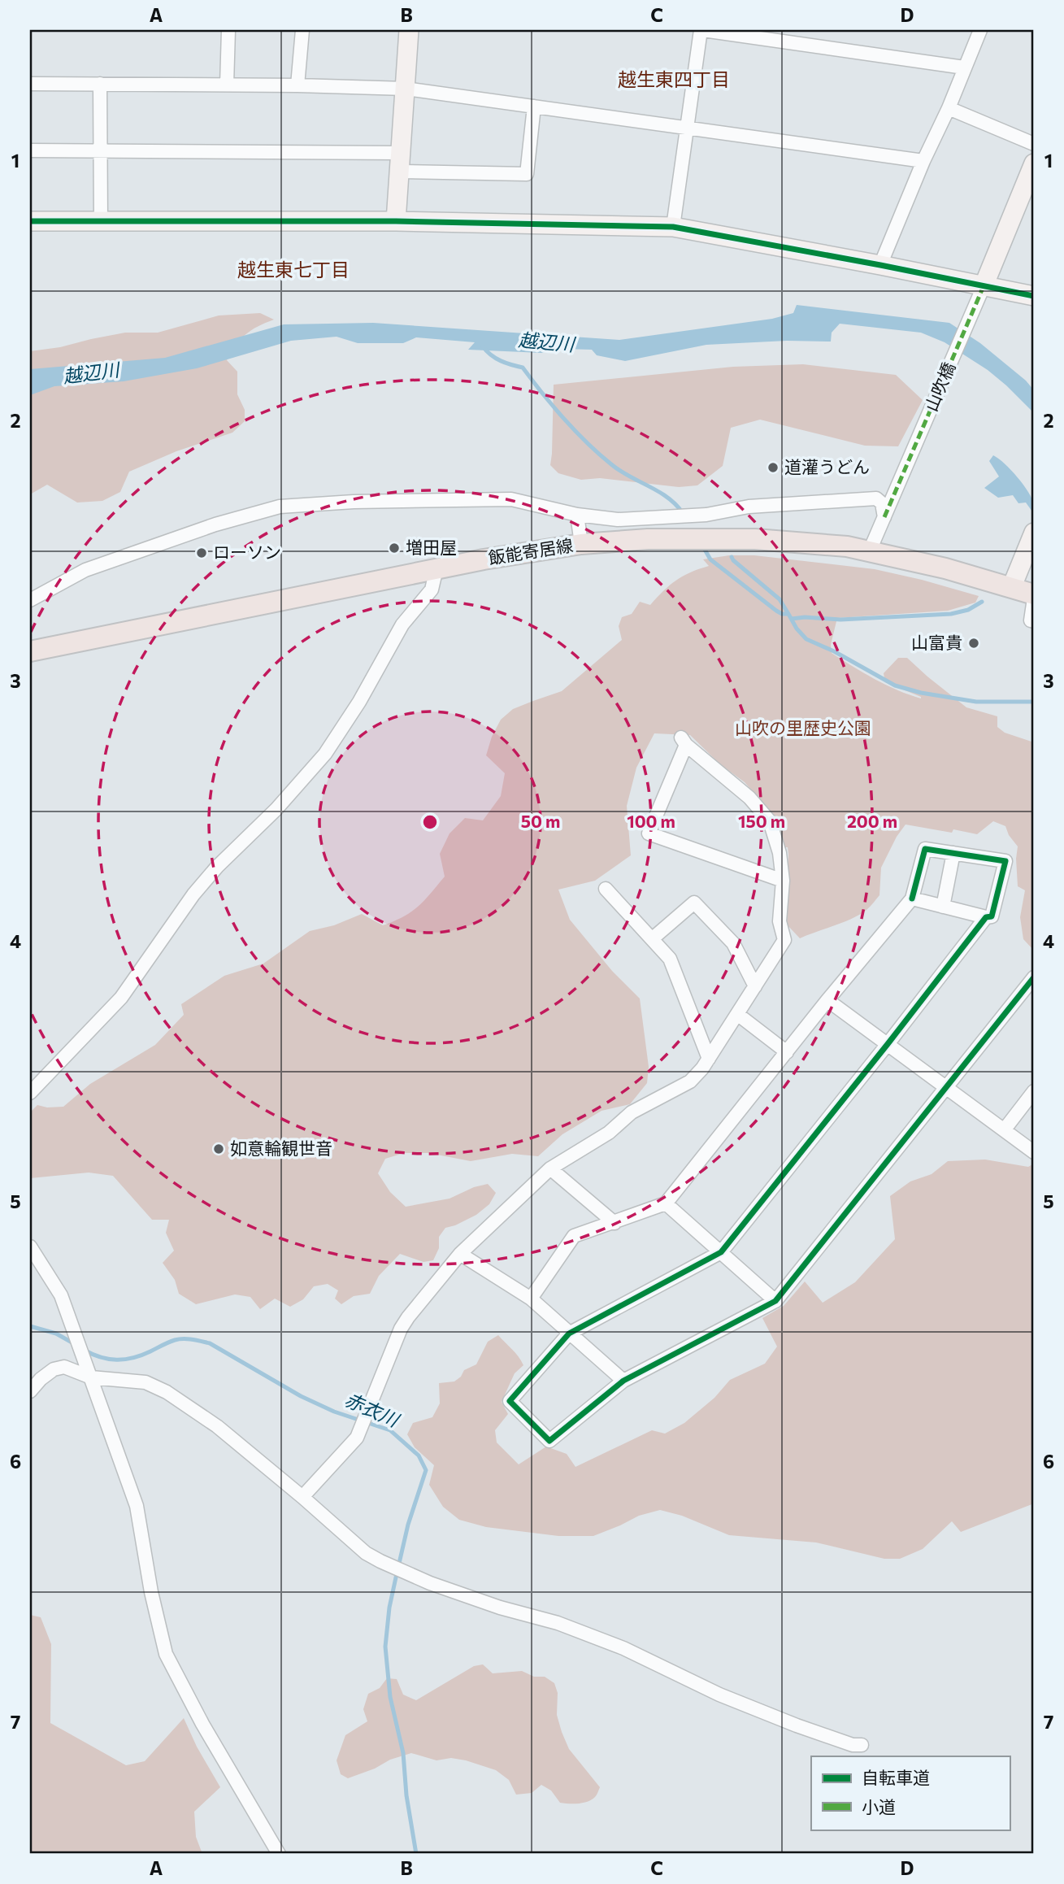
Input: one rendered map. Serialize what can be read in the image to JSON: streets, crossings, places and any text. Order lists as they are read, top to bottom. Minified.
{"streets":{"main road":["飯能寄居線"],"street":["山吹橋"]},"crossings":[["山吹橋","飯能寄居線"]],"districts":["越生東四丁目","越生東七丁目"],"water":["越辺川","赤衣川"],"parks":["山吹の里歴史公園"],"places":["道灌うどん","増田屋","ローソン","山富貴","如意輪観世音"],"legend":["自転車道","小道"],"grid":{"columns":["A","B","C","D"],"rows":["1","2","3","4","5","6","7"]},"rings":["50 m","100 m","150 m","200 m"]}
